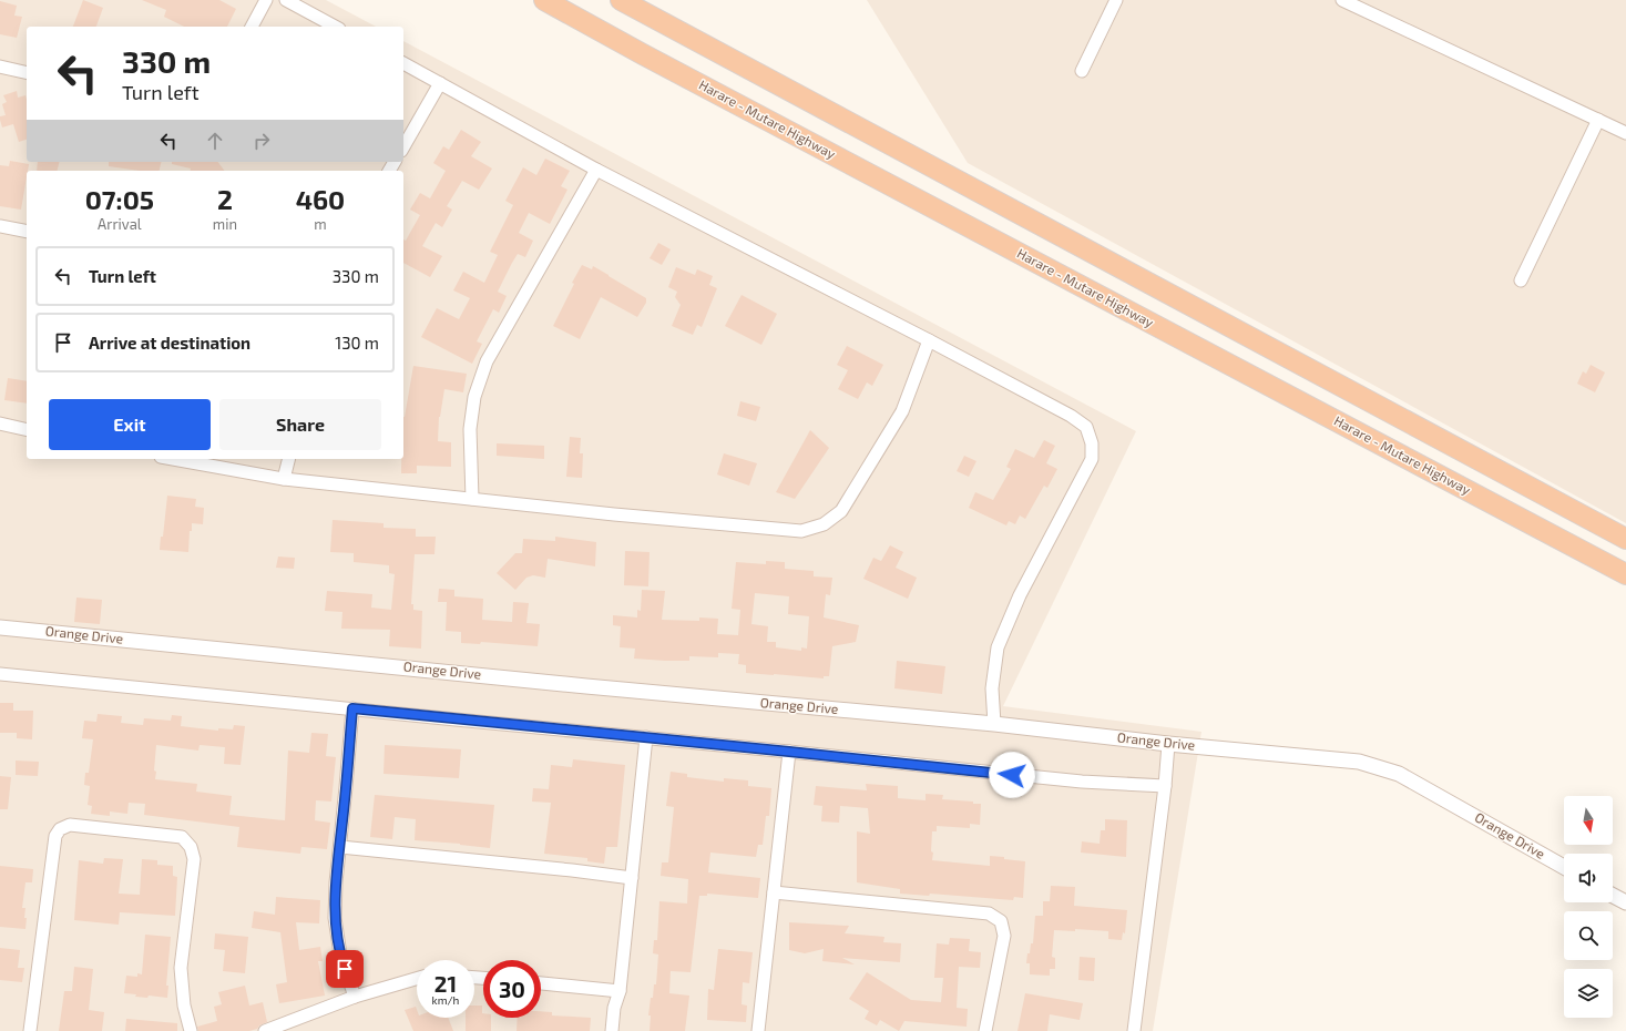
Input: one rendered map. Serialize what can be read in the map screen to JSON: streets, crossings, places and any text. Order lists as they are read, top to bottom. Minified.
{"streets":{"highway":["Harare - Mutare Highway"],"street":["Orange Drive"]},"north":"bottom","page":{"turn":["330 m","Turn left"],"eta":["07:05","Arrival","2","min","460","m"],"list":[{"name":"Turn left","value":"330 m"},{"name":"Arrive at destination","value":"130 m"}],"buttons":["Exit","Share"],"speed":"21 km/h","limit":"30"}}
